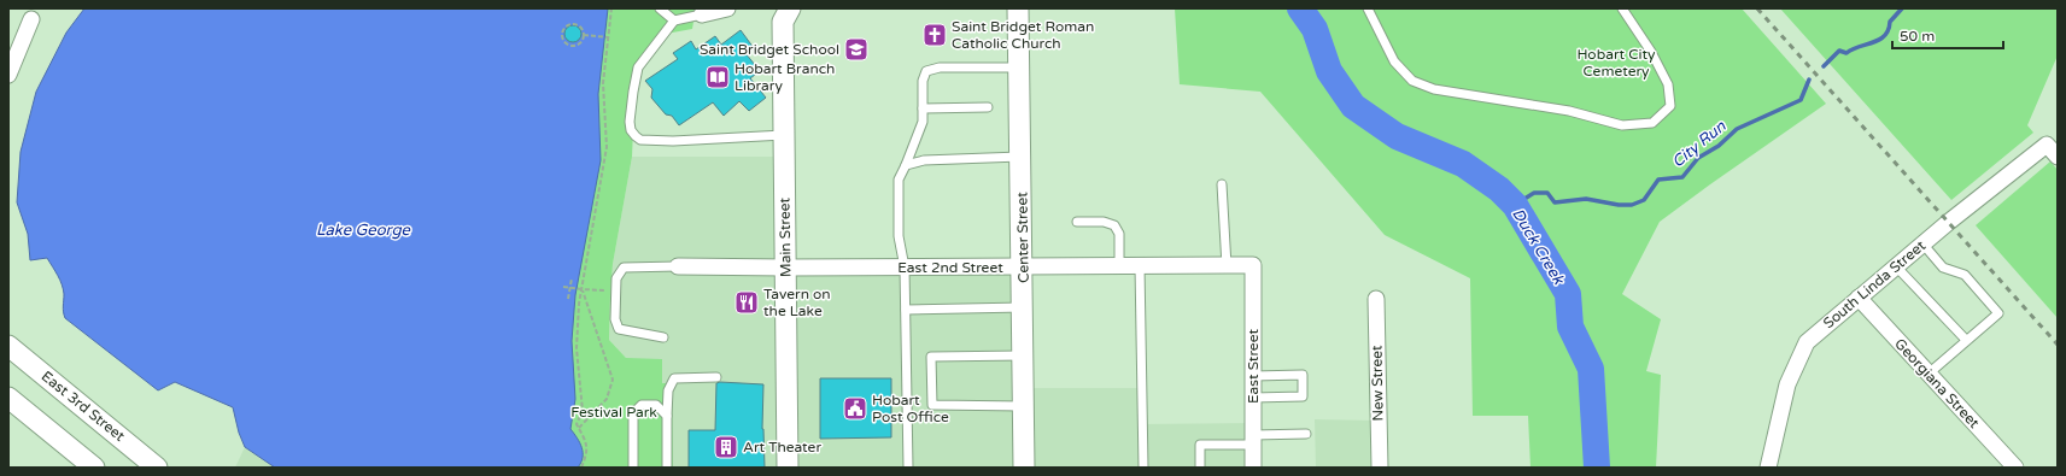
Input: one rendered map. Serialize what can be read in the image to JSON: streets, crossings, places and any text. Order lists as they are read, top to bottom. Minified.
{"streets":{"street":["Main Street","Center Street","East 2nd Street","South Linda Street","East Street","New Street","Georgiana Street","East 3rd Street"]},"crossings":[["Main Street","East 2nd Street"],["Center Street","East 2nd Street"],["East 2nd Street","East Street"],["South Linda Street","Georgiana Street"]],"water":["City Run","Lake George","Duck Creek"],"parks":["Hobart City Cemetery","Festival Park"],"places":{"church":["Saint Bridget Roman Catholic Church"],"school or university":["Saint Bridget School"],"library":["Hobart Branch Library"],"restaurant":["Tavern on the Lake"],"public building":["Hobart Post Office"],"building":["Art Theater"]},"scale_bar":"50 m"}
